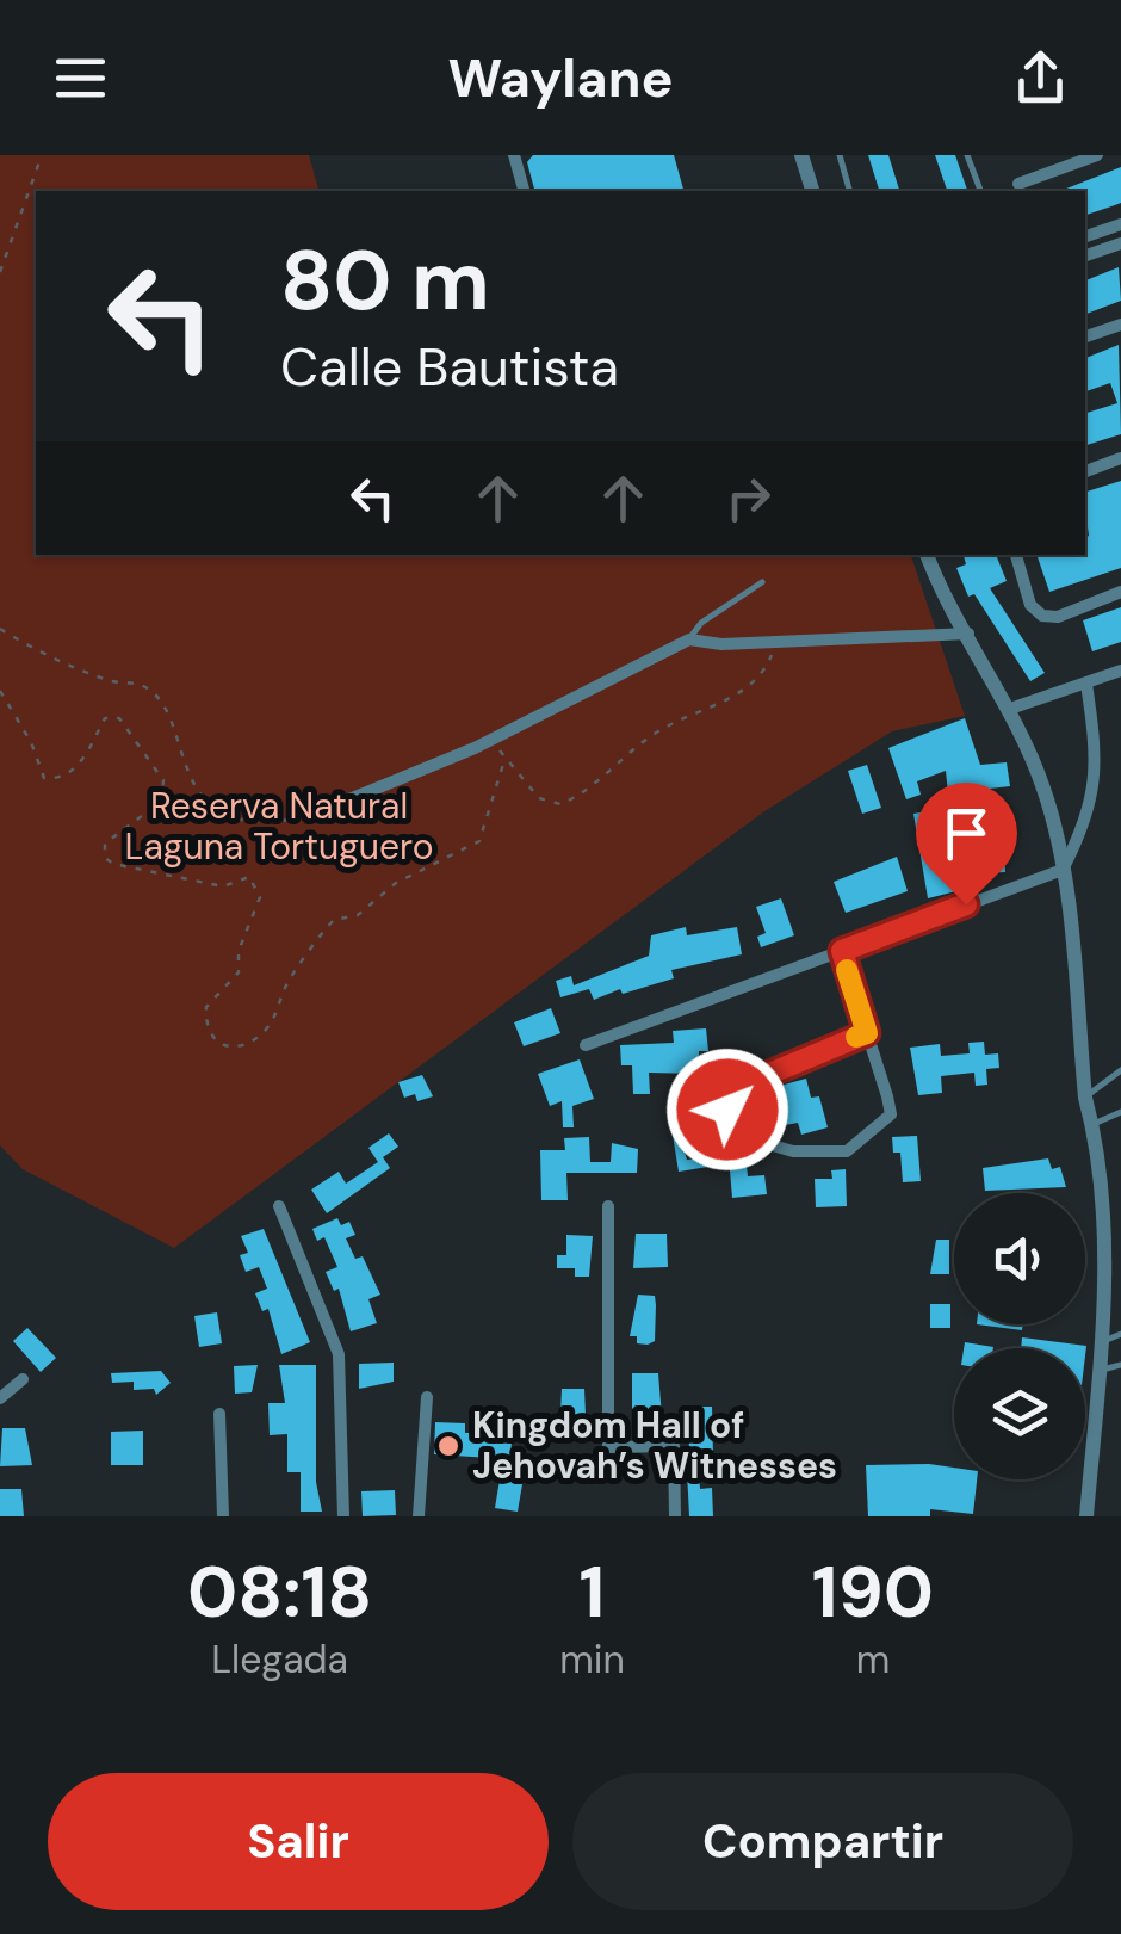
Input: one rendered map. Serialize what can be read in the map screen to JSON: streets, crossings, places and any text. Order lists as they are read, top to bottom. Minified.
{"parks":["Reserva Natural Laguna Tortuguero"],"places":["Kingdom Hall of Jehovah’s Witnesses"],"page":{"header":"Waylane","turn":["80 m","Calle Bautista"],"eta":["08:18","Llegada","1","min","190","m"],"buttons":["Salir","Compartir"]}}
